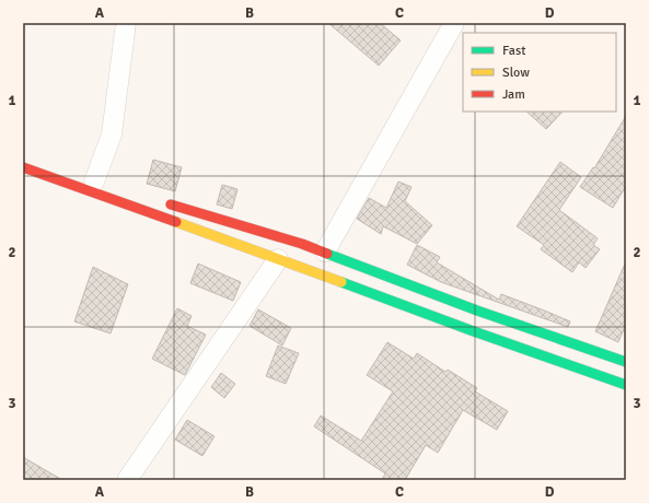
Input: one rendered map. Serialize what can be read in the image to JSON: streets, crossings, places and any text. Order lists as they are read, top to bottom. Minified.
{"legend":["Fast","Slow","Jam"],"grid":{"columns":["A","B","C","D"],"rows":["1","2","3"]}}
